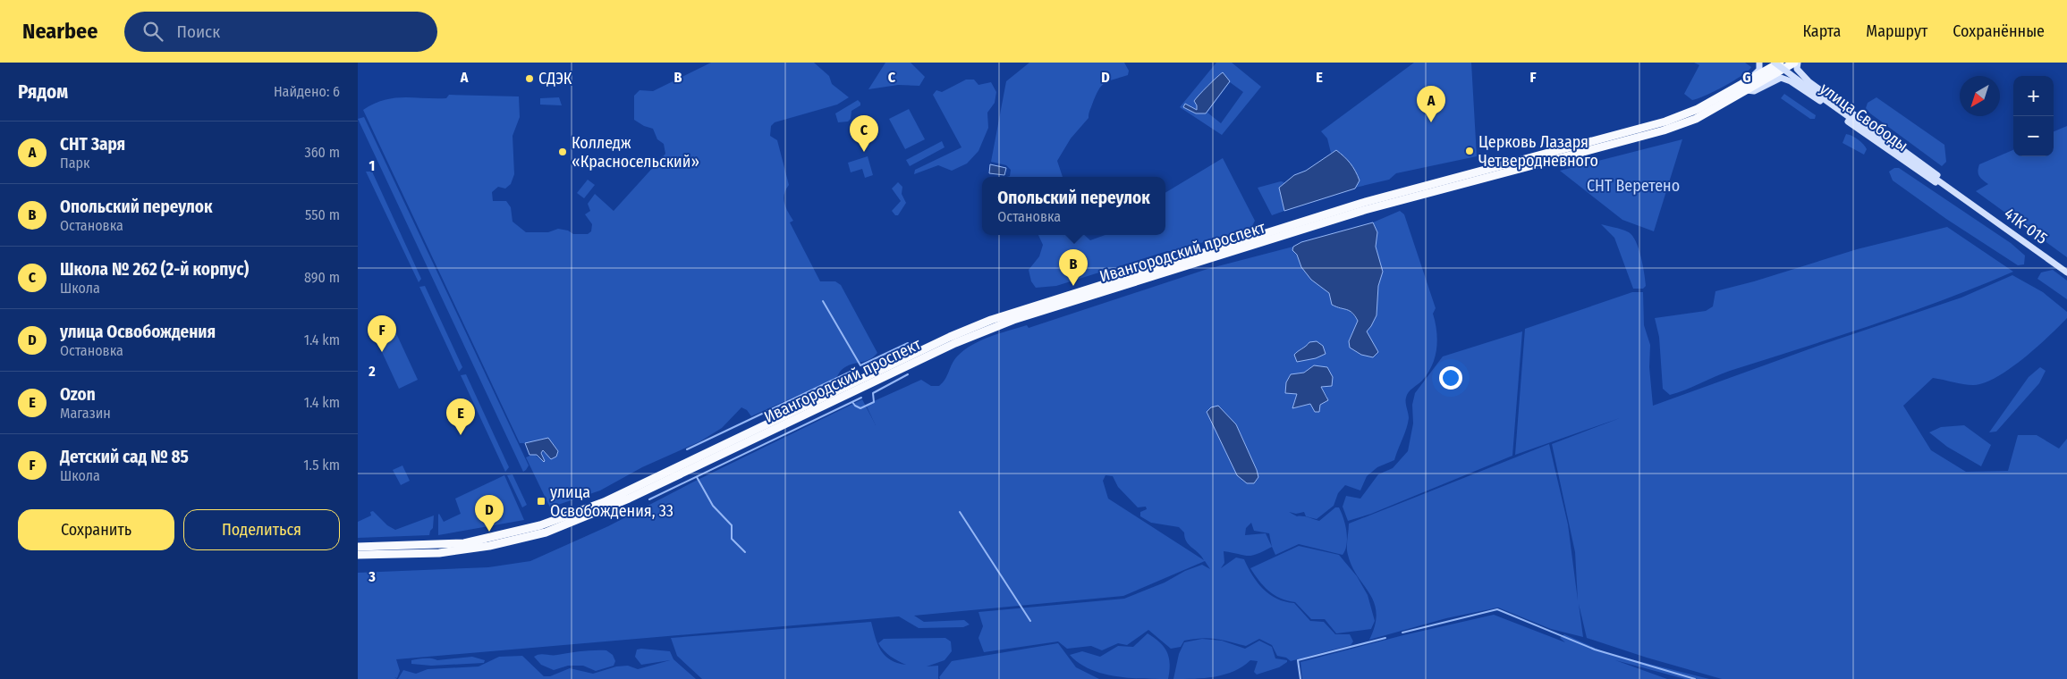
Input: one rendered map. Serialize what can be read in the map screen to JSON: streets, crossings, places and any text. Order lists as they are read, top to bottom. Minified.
{"streets":{"highway":["Ивангородский проспект"],"main road":["улица Свободы","41К-015"]},"crossings":[["улица Свободы","41К-015"],["улица Свободы","Ивангородский проспект"]],"parks":["СНТ Веретено"],"places":{"other":["СДЭК","Церковь Лазаря Четверодневного","Колледж «Красносельский»"],"transit":["улица Освобождения, 33"]},"north":"bottom left","page":{"header":"Nearbee","search":"Поиск","nav":["Карта","Маршрут","Сохранённые"],"heading":["Рядом","Найдено: 6"],"map_buttons":["+","−"],"pins":["A","C","B","F","E","D"],"list":[{"mark":"A","name":"СНТ Заря","note":"Парк","value":"360 m"},{"mark":"B","name":"Опольский переулок","note":"Остановка","value":"550 m"},{"mark":"C","name":"Школа № 262 (2-й корпус)","note":"Школа","value":"890 m"},{"mark":"D","name":"улица Освобождения","note":"Остановка","value":"1.4 km"},{"mark":"E","name":"Ozon","note":"Магазин","value":"1.4 km"},{"mark":"F","name":"Детский сад № 85","note":"Школа","value":"1.5 km"}],"popup":["Опольский переулок","Остановка"],"buttons":["Сохранить","Поделиться"]},"grid":{"columns":["A","B","C","D","E","F","G"],"rows":["1","2","3"]}}
